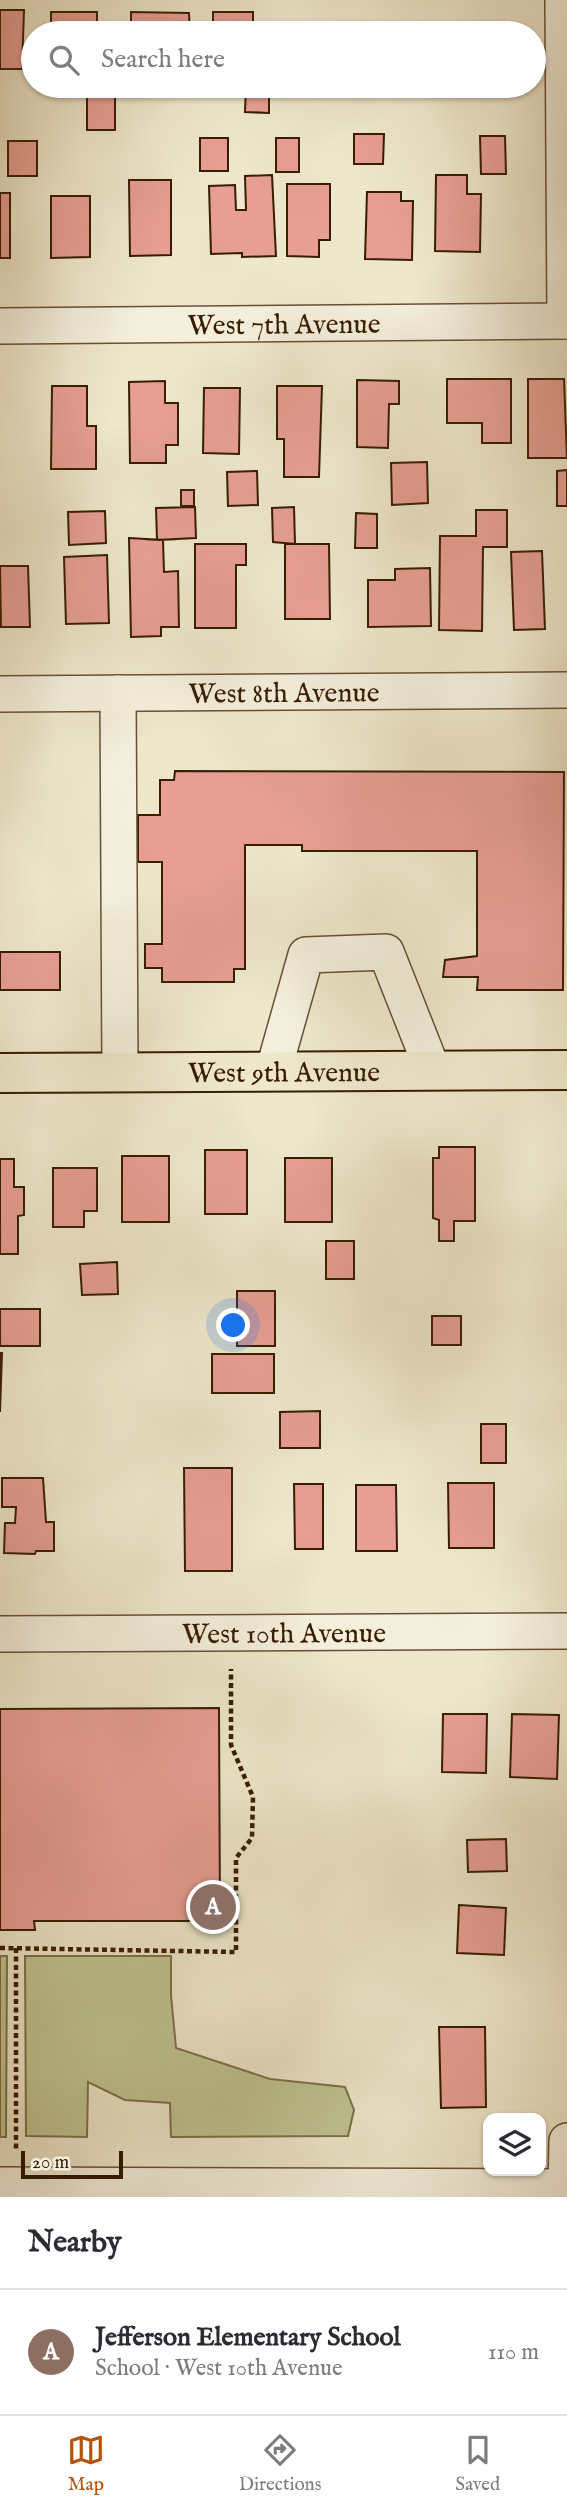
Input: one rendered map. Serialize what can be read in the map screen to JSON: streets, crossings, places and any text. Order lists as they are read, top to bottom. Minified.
{"streets":{"main road":["West 9th Avenue"],"street":["West 7th Avenue","West 8th Avenue","West 10th Avenue"]},"scale_bar":"20 m","page":{"search":"Search here","pins":"A","scale":"20 m","heading":"Nearby","list":[{"mark":"A","name":"Jefferson Elementary School","note":"School · West 10th Avenue","value":"110 m"}],"nav":["Map","Directions","Saved"]}}
